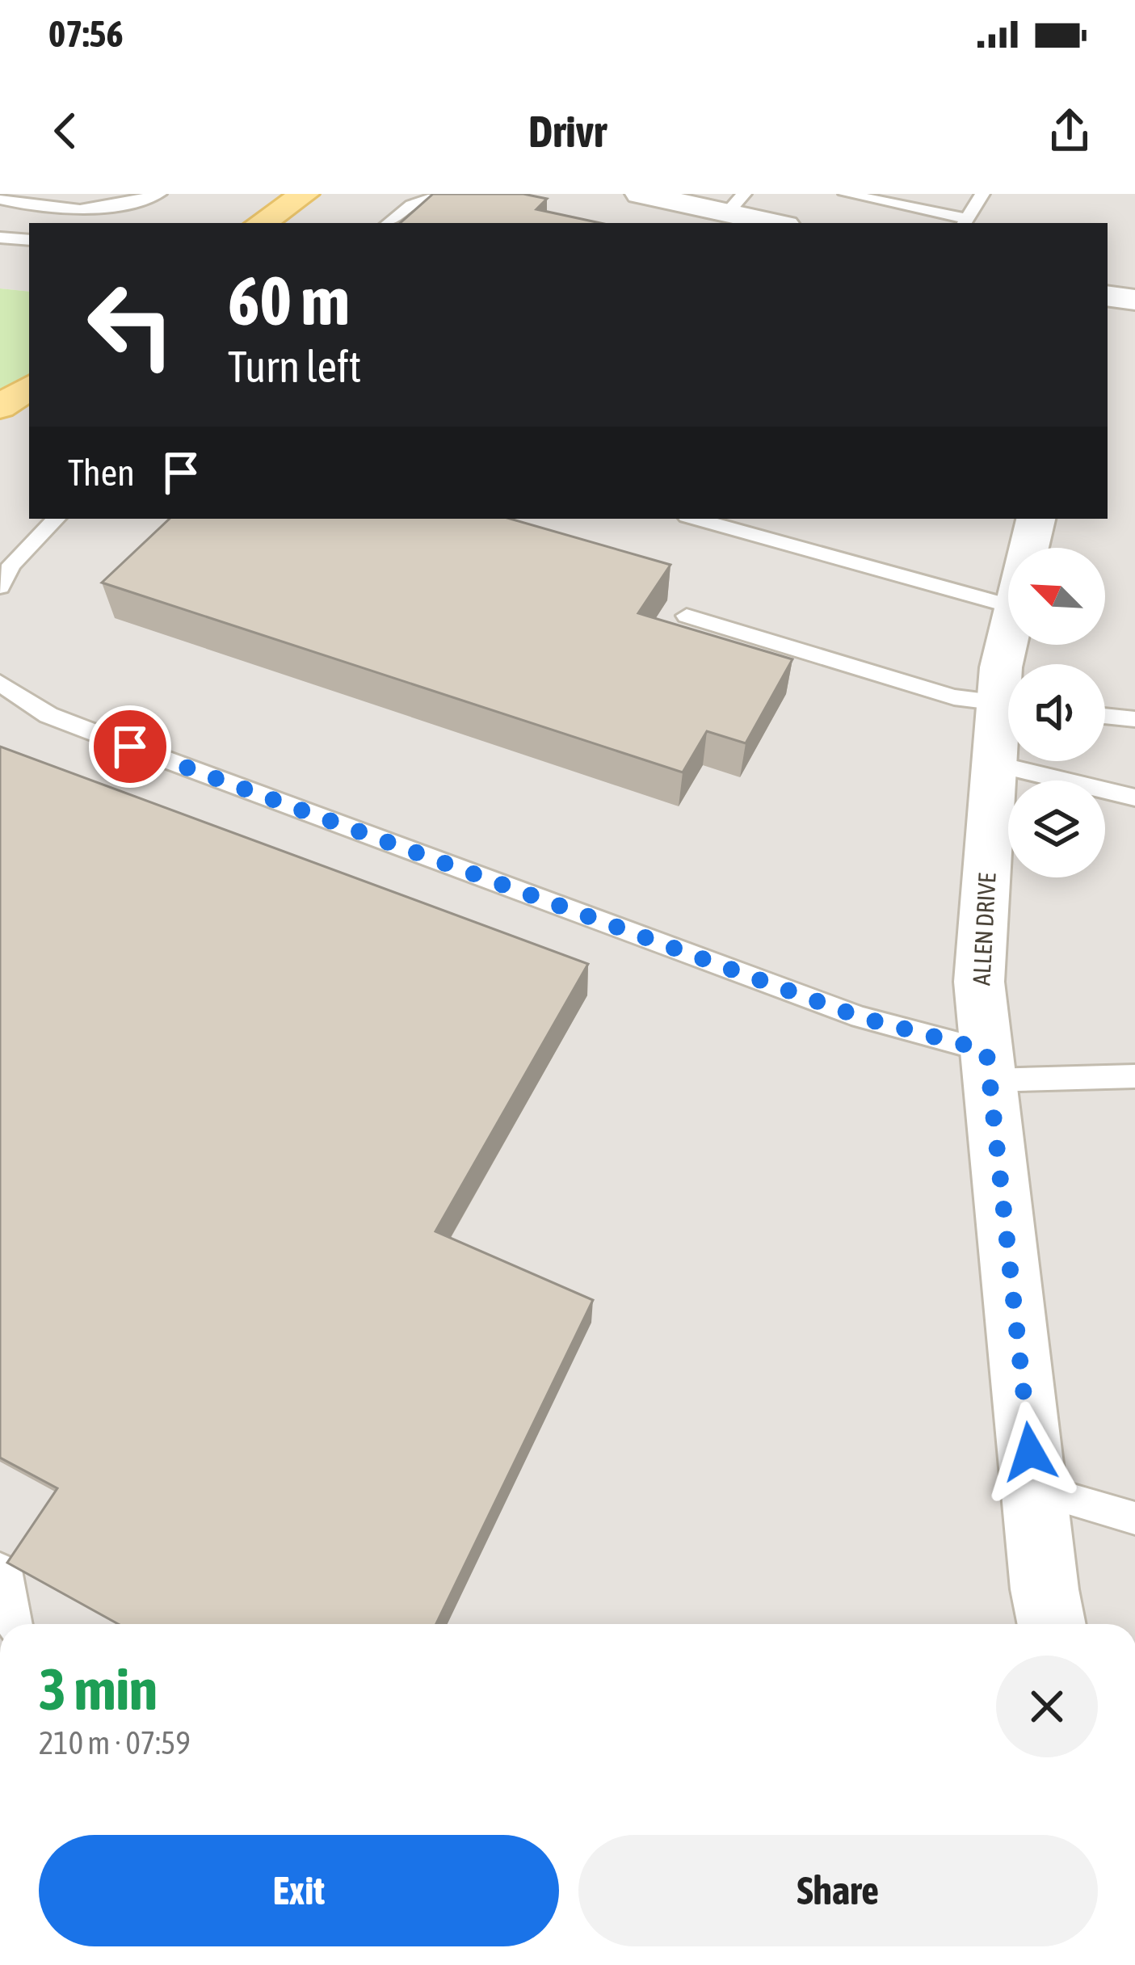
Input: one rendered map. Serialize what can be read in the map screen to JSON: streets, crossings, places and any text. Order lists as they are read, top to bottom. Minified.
{"streets":{"street":["ALLEN DRIVE"]},"north":"top left","page":{"status":"07:56","header":"Drivr","turn":["60 m","Turn left"],"then":"Then","heading":["3 min","210 m · 07:59"],"buttons":["Exit","Share"]}}
